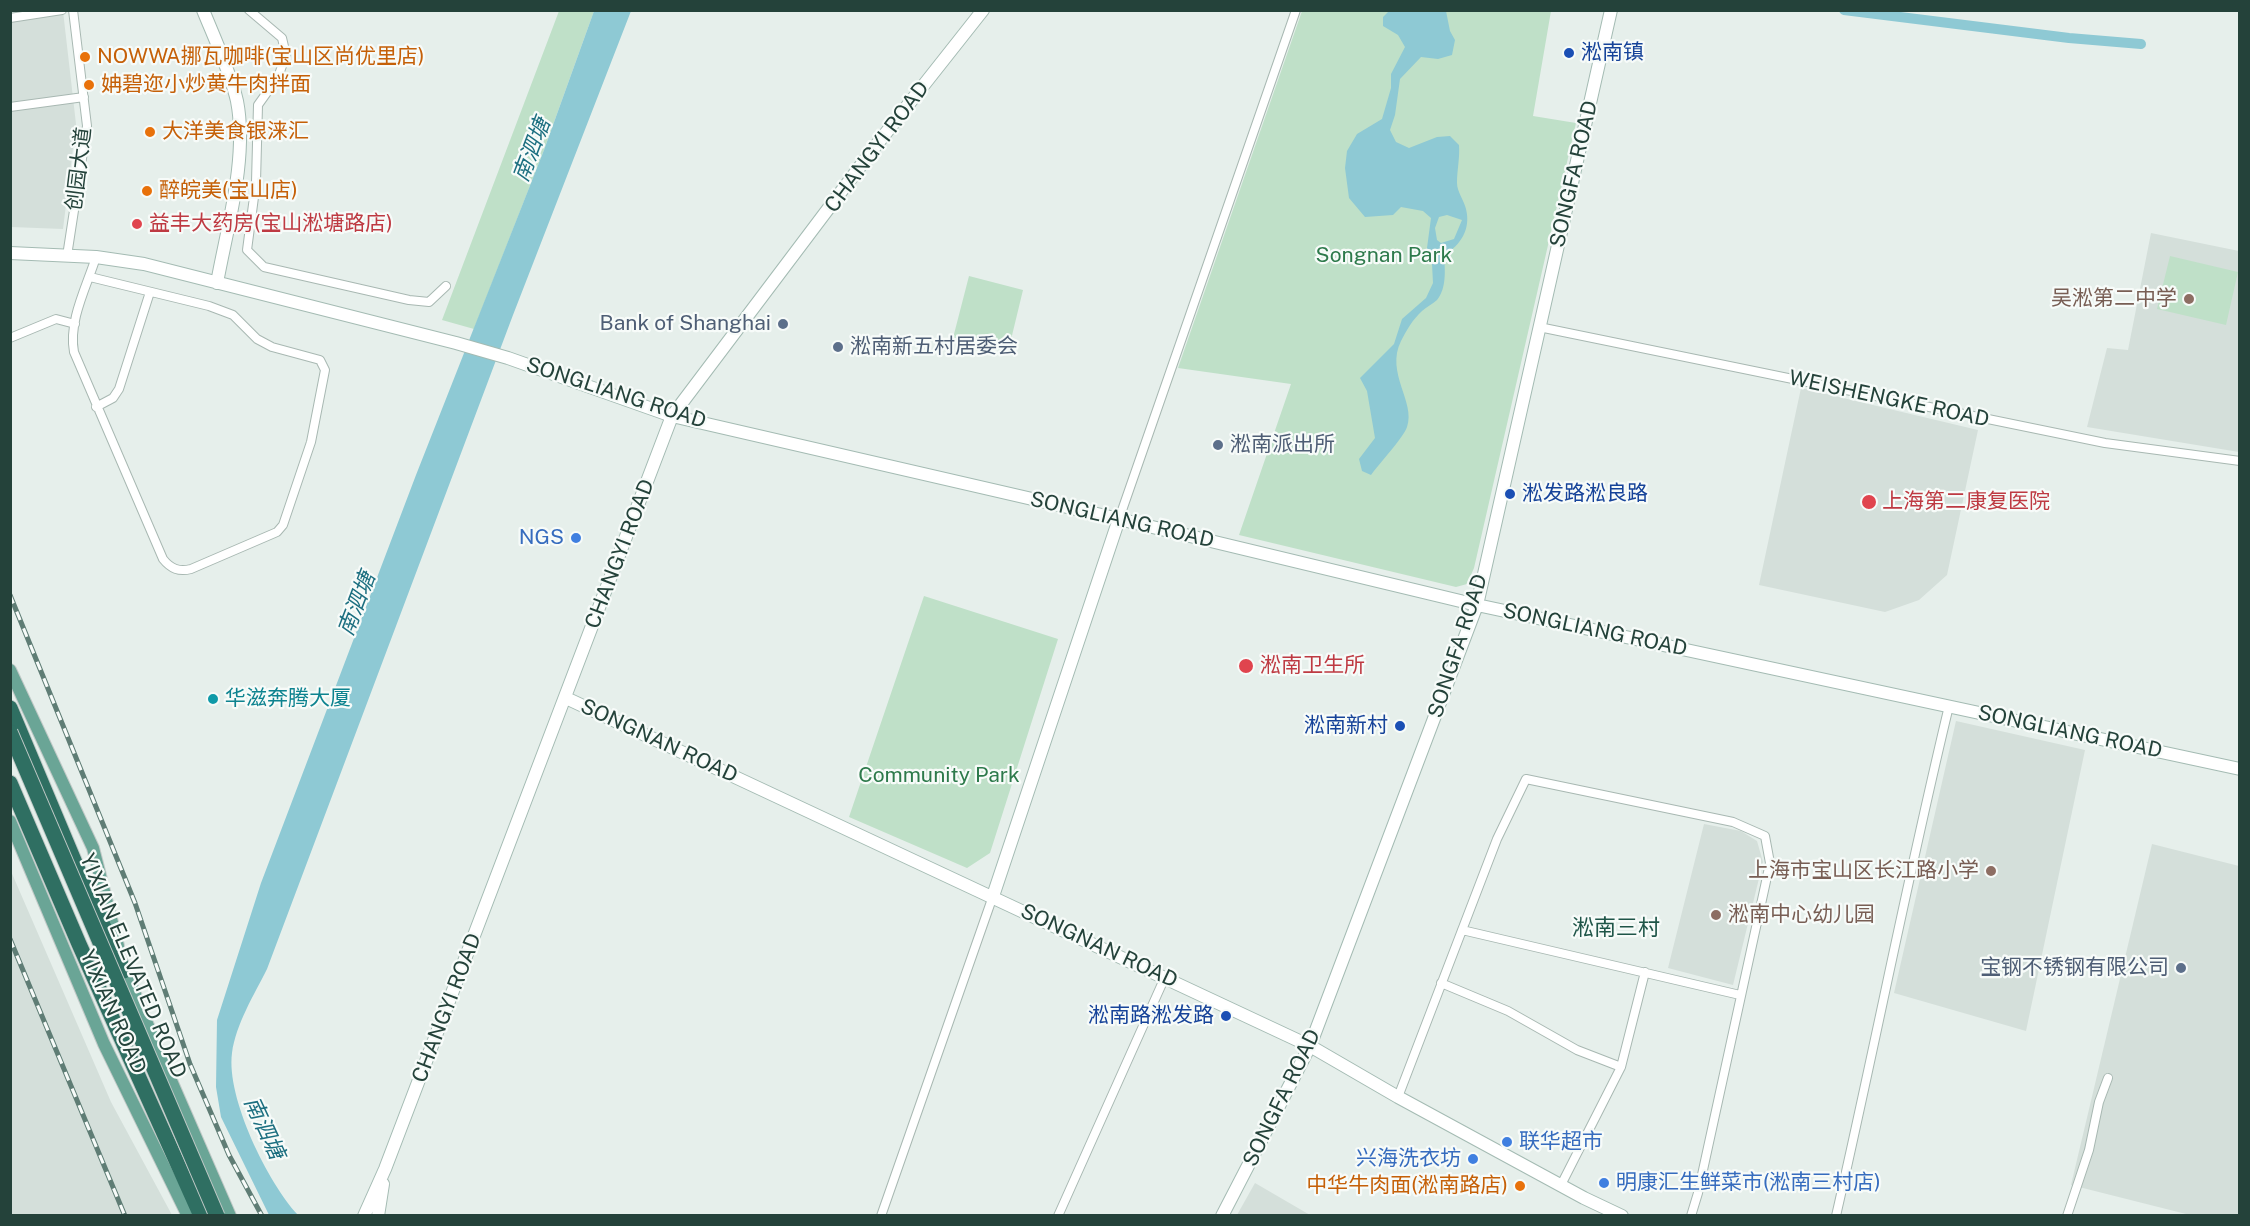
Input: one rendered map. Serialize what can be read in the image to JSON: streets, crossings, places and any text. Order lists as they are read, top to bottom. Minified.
{"streets":{"highway":["YIXIAN ELEVATED ROAD"],"main road":["YIXIAN ROAD"],"street":["CHANGYI ROAD","创园大道","SONGFA ROAD","SONGLIANG ROAD","WEISHENGKE ROAD","SONGNAN ROAD"]},"crossings":[["CHANGYI ROAD","SONGLIANG ROAD"],["CHANGYI ROAD","SONGNAN ROAD"],["创园大道","SONGLIANG ROAD"],["SONGFA ROAD","SONGLIANG ROAD"],["SONGFA ROAD","WEISHENGKE ROAD"],["SONGFA ROAD","SONGNAN ROAD"]],"districts":["淞南三村"],"water":["南泗塘"],"parks":["Songnan Park","Community Park"],"places":["淞南镇","NOWWA挪瓦咖啡(宝山区尚优里店)","姌碧迩小炒黄牛肉拌面","大洋美食银涞汇","醉皖美(宝山店)","益丰大药房(宝山淞塘路店)","吴淞第二中学","Bank of Shanghai","淞南新五村居委会","淞南派出所","淞发路淞良路","上海第二康复医院","NGS","淞南卫生所","华滋奔腾大厦","淞南新村","上海市宝山区长江路小学","淞南中心幼儿园","宝钢不锈钢有限公司","淞南路淞发路","联华超市","兴海洗衣坊","明康汇生鲜菜市(淞南三村店)","中华牛肉面(淞南路店)"]}
